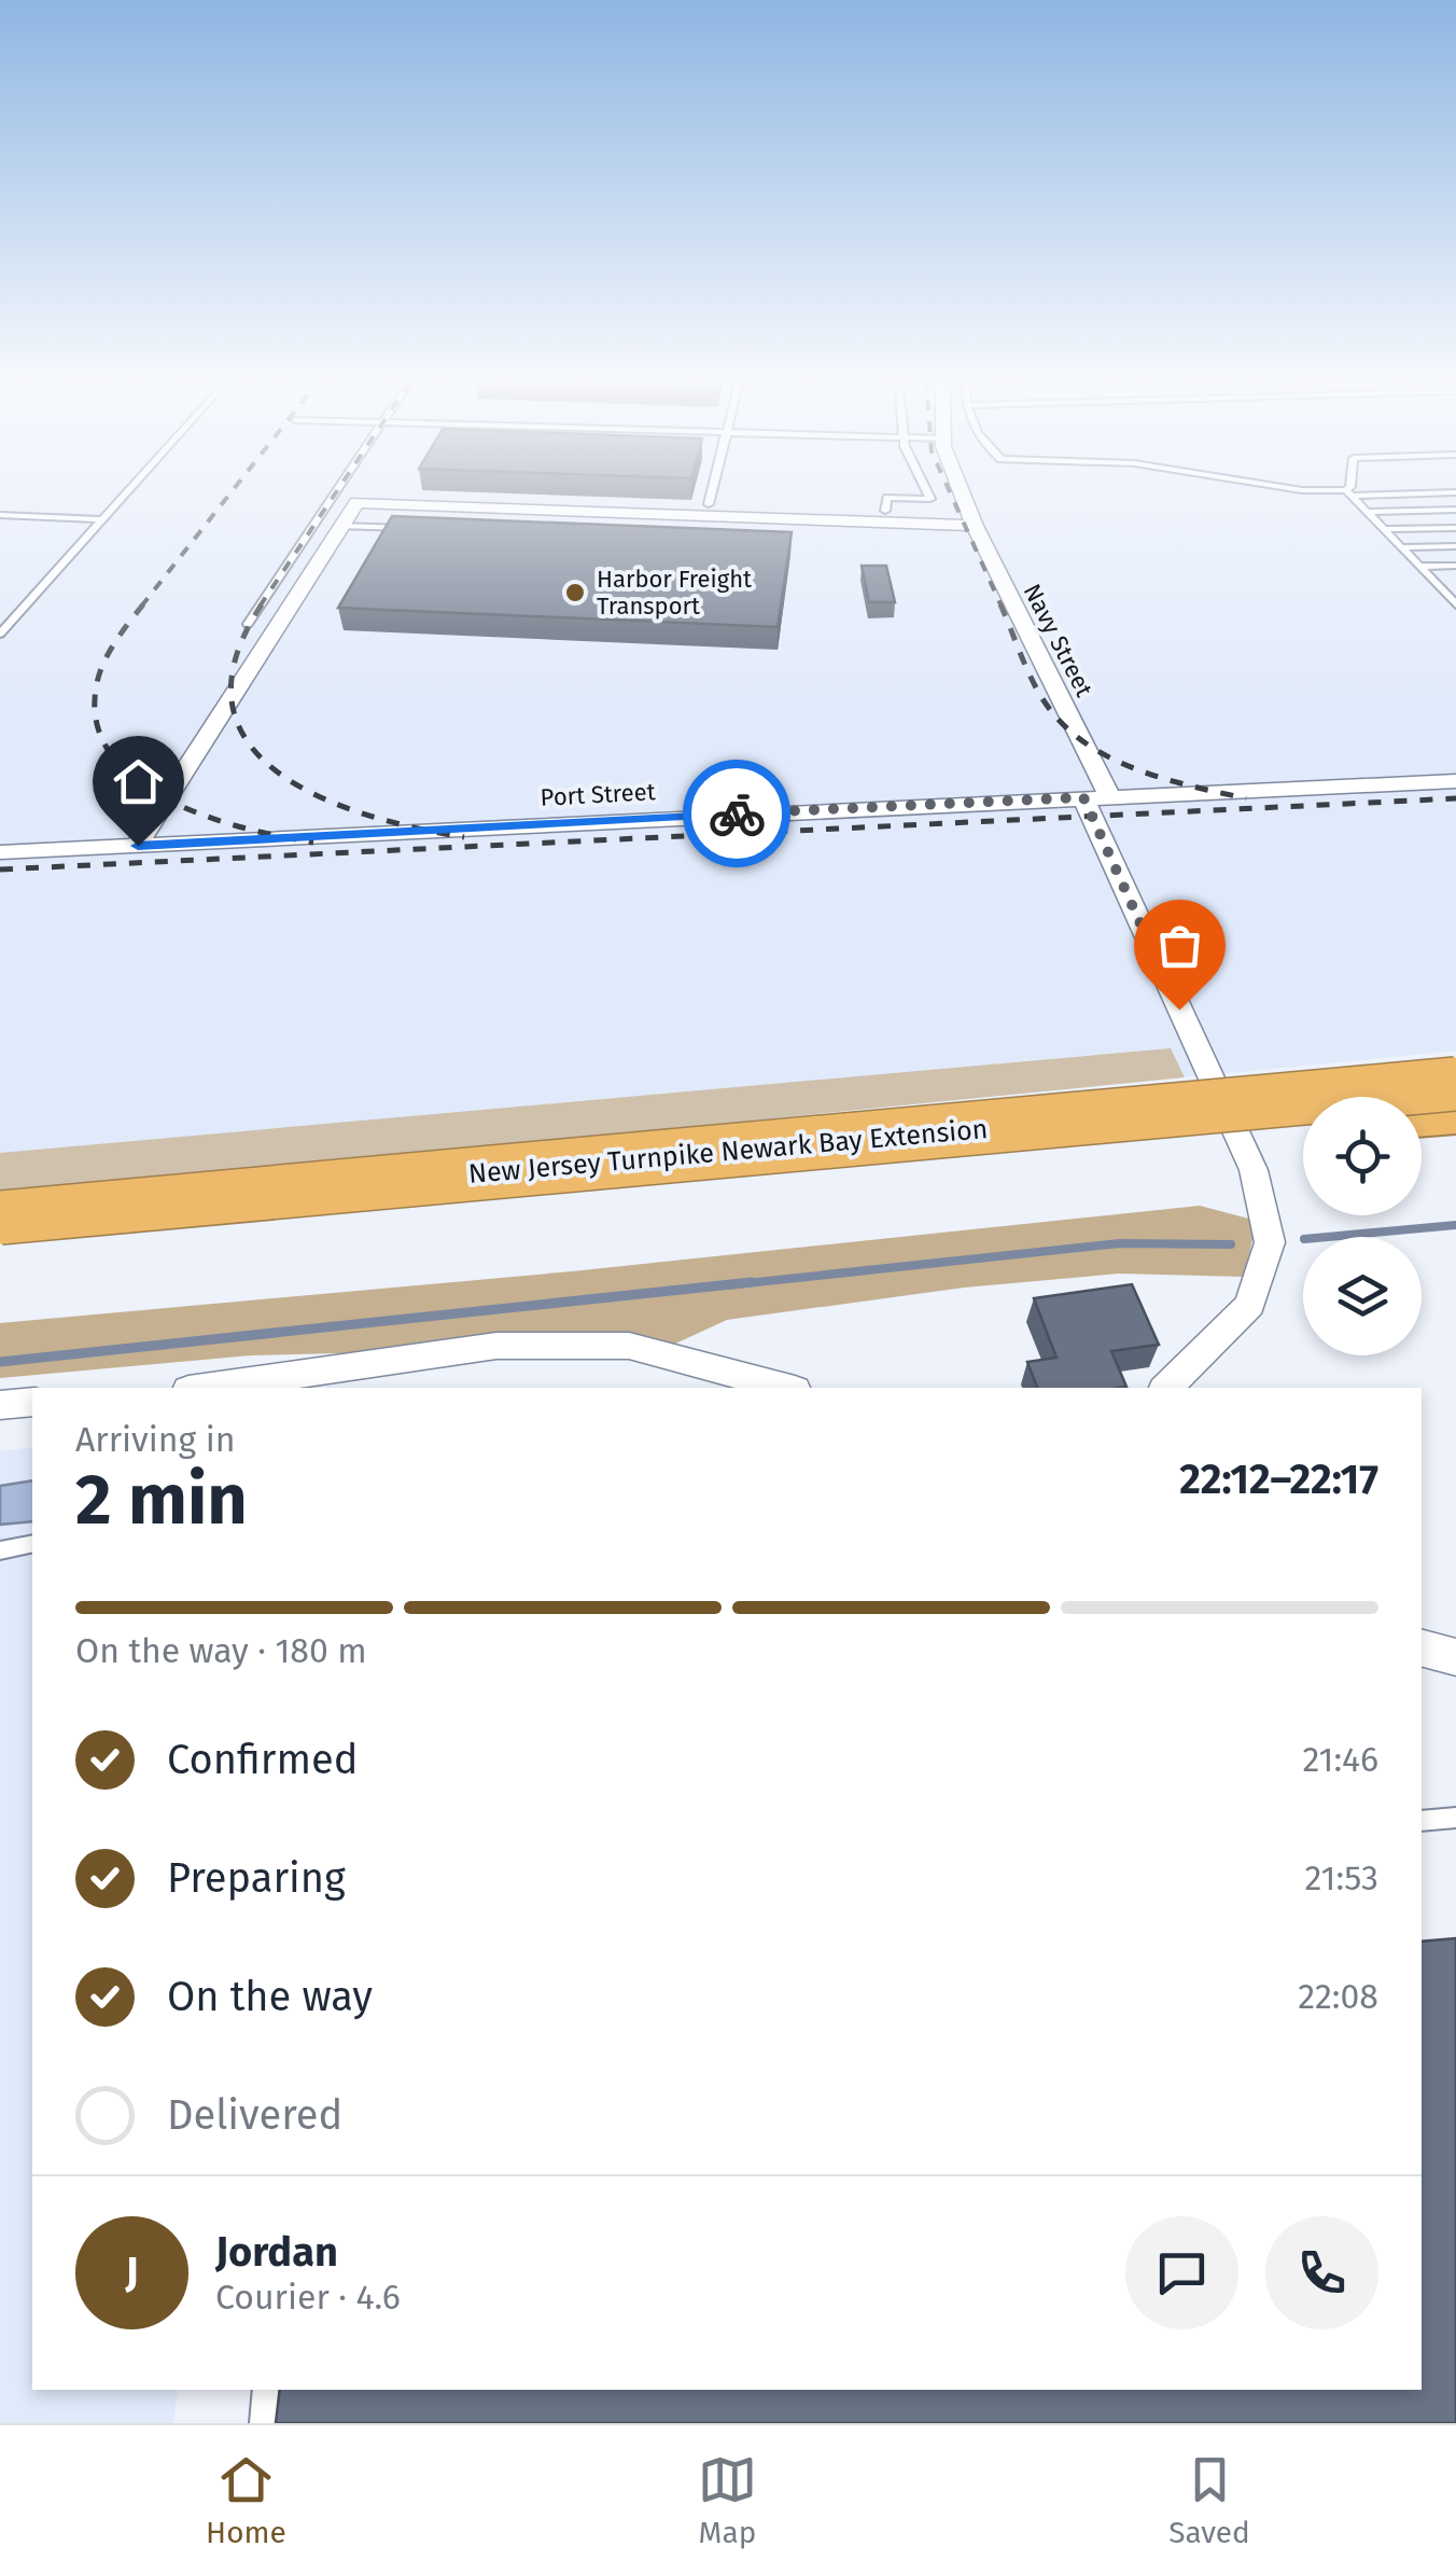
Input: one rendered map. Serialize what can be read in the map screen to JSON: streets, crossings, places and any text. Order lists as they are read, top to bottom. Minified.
{"streets":{"highway":["New Jersey Turnpike Newark Bay Extension"],"street":["Navy Street","Port Street"]},"crossings":[["Navy Street","Port Street"]],"places":["Harbor Freight Transport"],"page":{"heading":["2 min","Arriving in","22:12–22:17"],"panel":["Jordan","Courier · 4.6"],"bar":"On the way · 180 m","list":[["Confirmed","21:46"],["Preparing","21:53"],["On the way","22:08"],"Delivered"],"round":"J","tabs":["Home","Map","Saved"]}}
